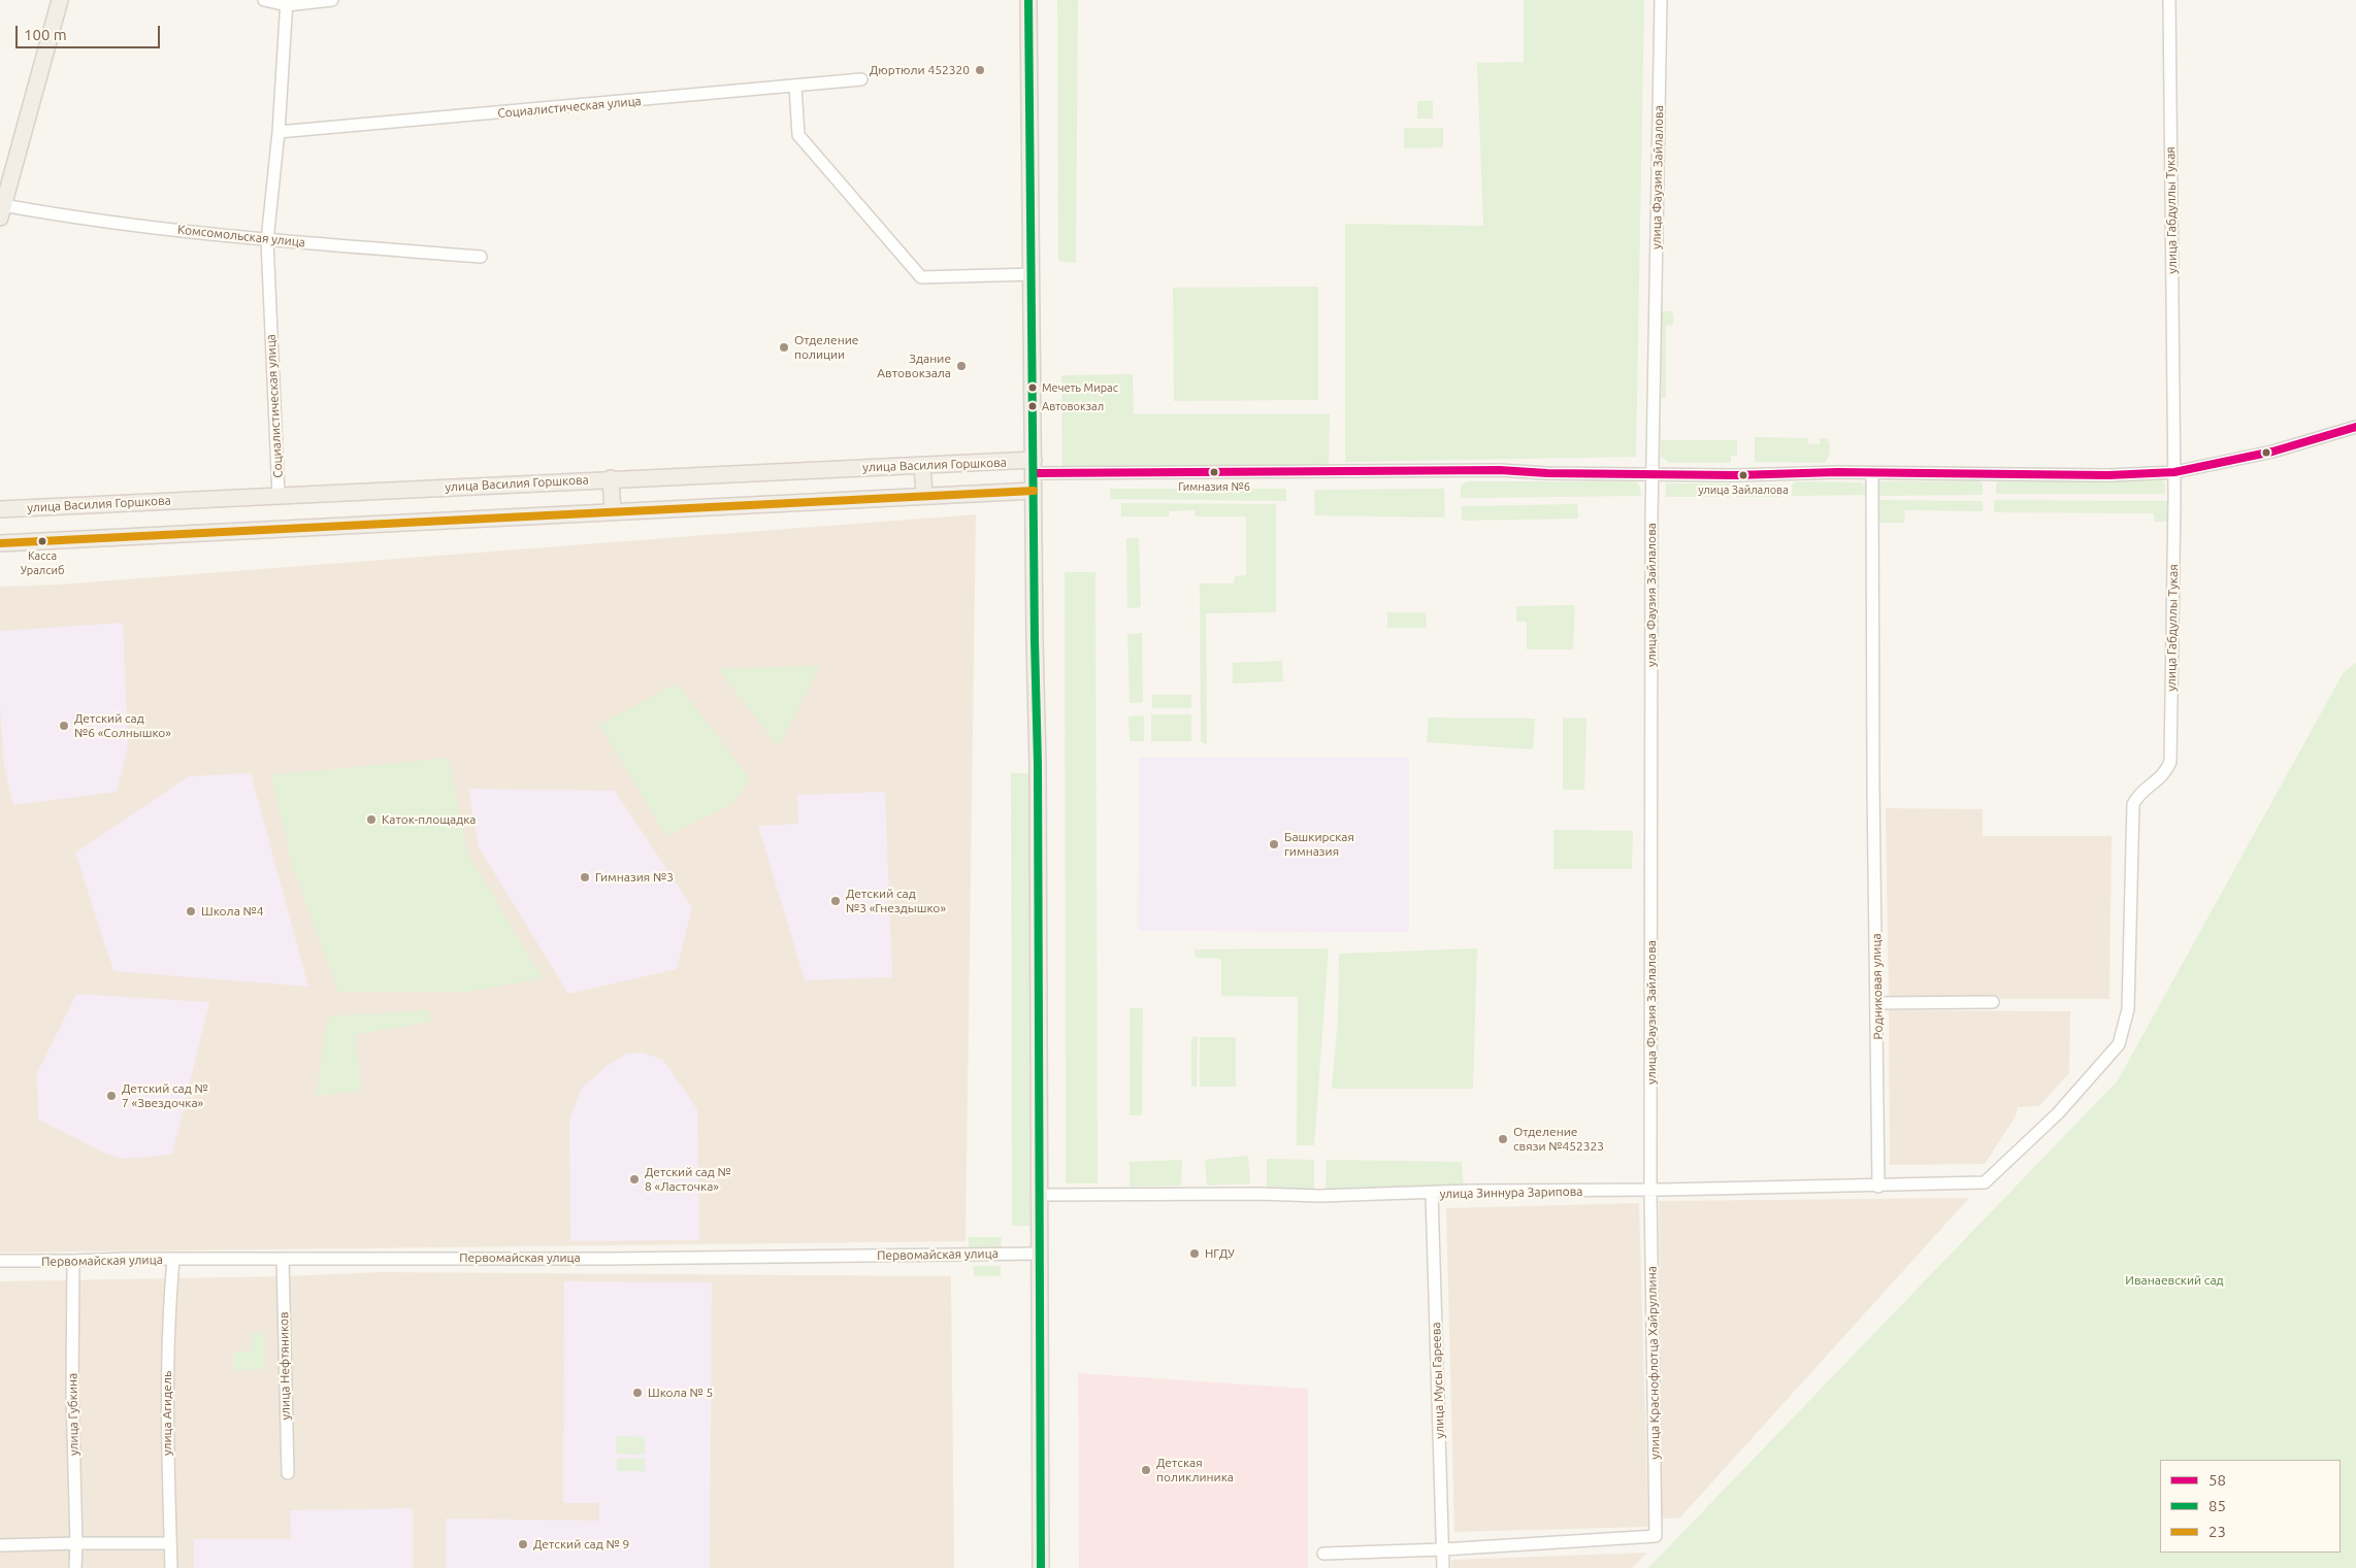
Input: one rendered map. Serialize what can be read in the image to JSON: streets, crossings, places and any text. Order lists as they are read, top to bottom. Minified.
{"streets":{"main road":["улица Василия Горшкова"],"street":["Социалистическая улица","улица Фаузия Зайлалова","улица Габдуллы Тукая","Комсомольская улица","Родниковая улица","улица Зиннура Зарипова","Первомайская улица","улица Краснофлотца Хайруллина","улица Нефтяников","улица Мусы Гареева","улица Агидель","улица Губкина"]},"crossings":[["Социалистическая улица","Комсомольская улица"],["Социалистическая улица","улица Василия Горшкова"],["улица Фаузия Зайлалова","улица Зиннура Зарипова"],["улица Фаузия Зайлалова","улица Краснофлотца Хайруллина"],["улица Габдуллы Тукая","улица Зиннура Зарипова"],["Родниковая улица","улица Зиннура Зарипова"],["улица Зиннура Зарипова","улица Краснофлотца Хайруллина"],["улица Зиннура Зарипова","улица Мусы Гареева"],["Первомайская улица","улица Нефтяников"],["Первомайская улица","улица Агидель"],["Первомайская улица","улица Губкина"],["улица Краснофлотца Хайруллина","улица Мусы Гареева"]],"parks":["Иванаевский сад"],"places":["Дюртюли 452320","Отделение полиции","Здание Автовокзала","Мечеть Мирас","Автовокзал","Гимназия №6","улица Зайлалова","Касса Уралсиб","Детский сад №6 «Солнышко»","Каток-площадка","Башкирская гимназия","Гимназия №3","Детский сад №3 «Гнездышко»","Школа №4","Детский сад № 7 «Звездочка»","Отделение связи №452323","Детский сад № 8 «Ласточка»","НГДУ","Школа № 5","Детская поликлиника","Детский сад № 9"],"lines":["transit line 85","transit line 58","transit line 23"],"legend":["58","85","23"],"scale_bar":"100 m"}
